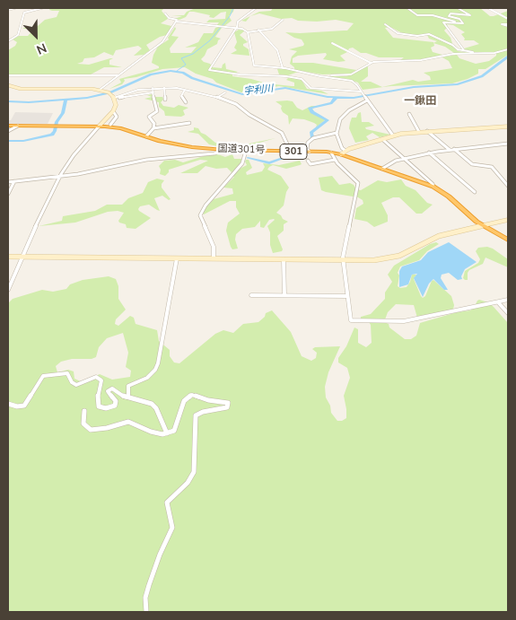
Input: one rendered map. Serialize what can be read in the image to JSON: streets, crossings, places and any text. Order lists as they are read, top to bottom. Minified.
{"streets":{"highway":["国道301号","301"]},"districts":["一鍬田"],"water":["宇利川"],"north":"bottom right"}
